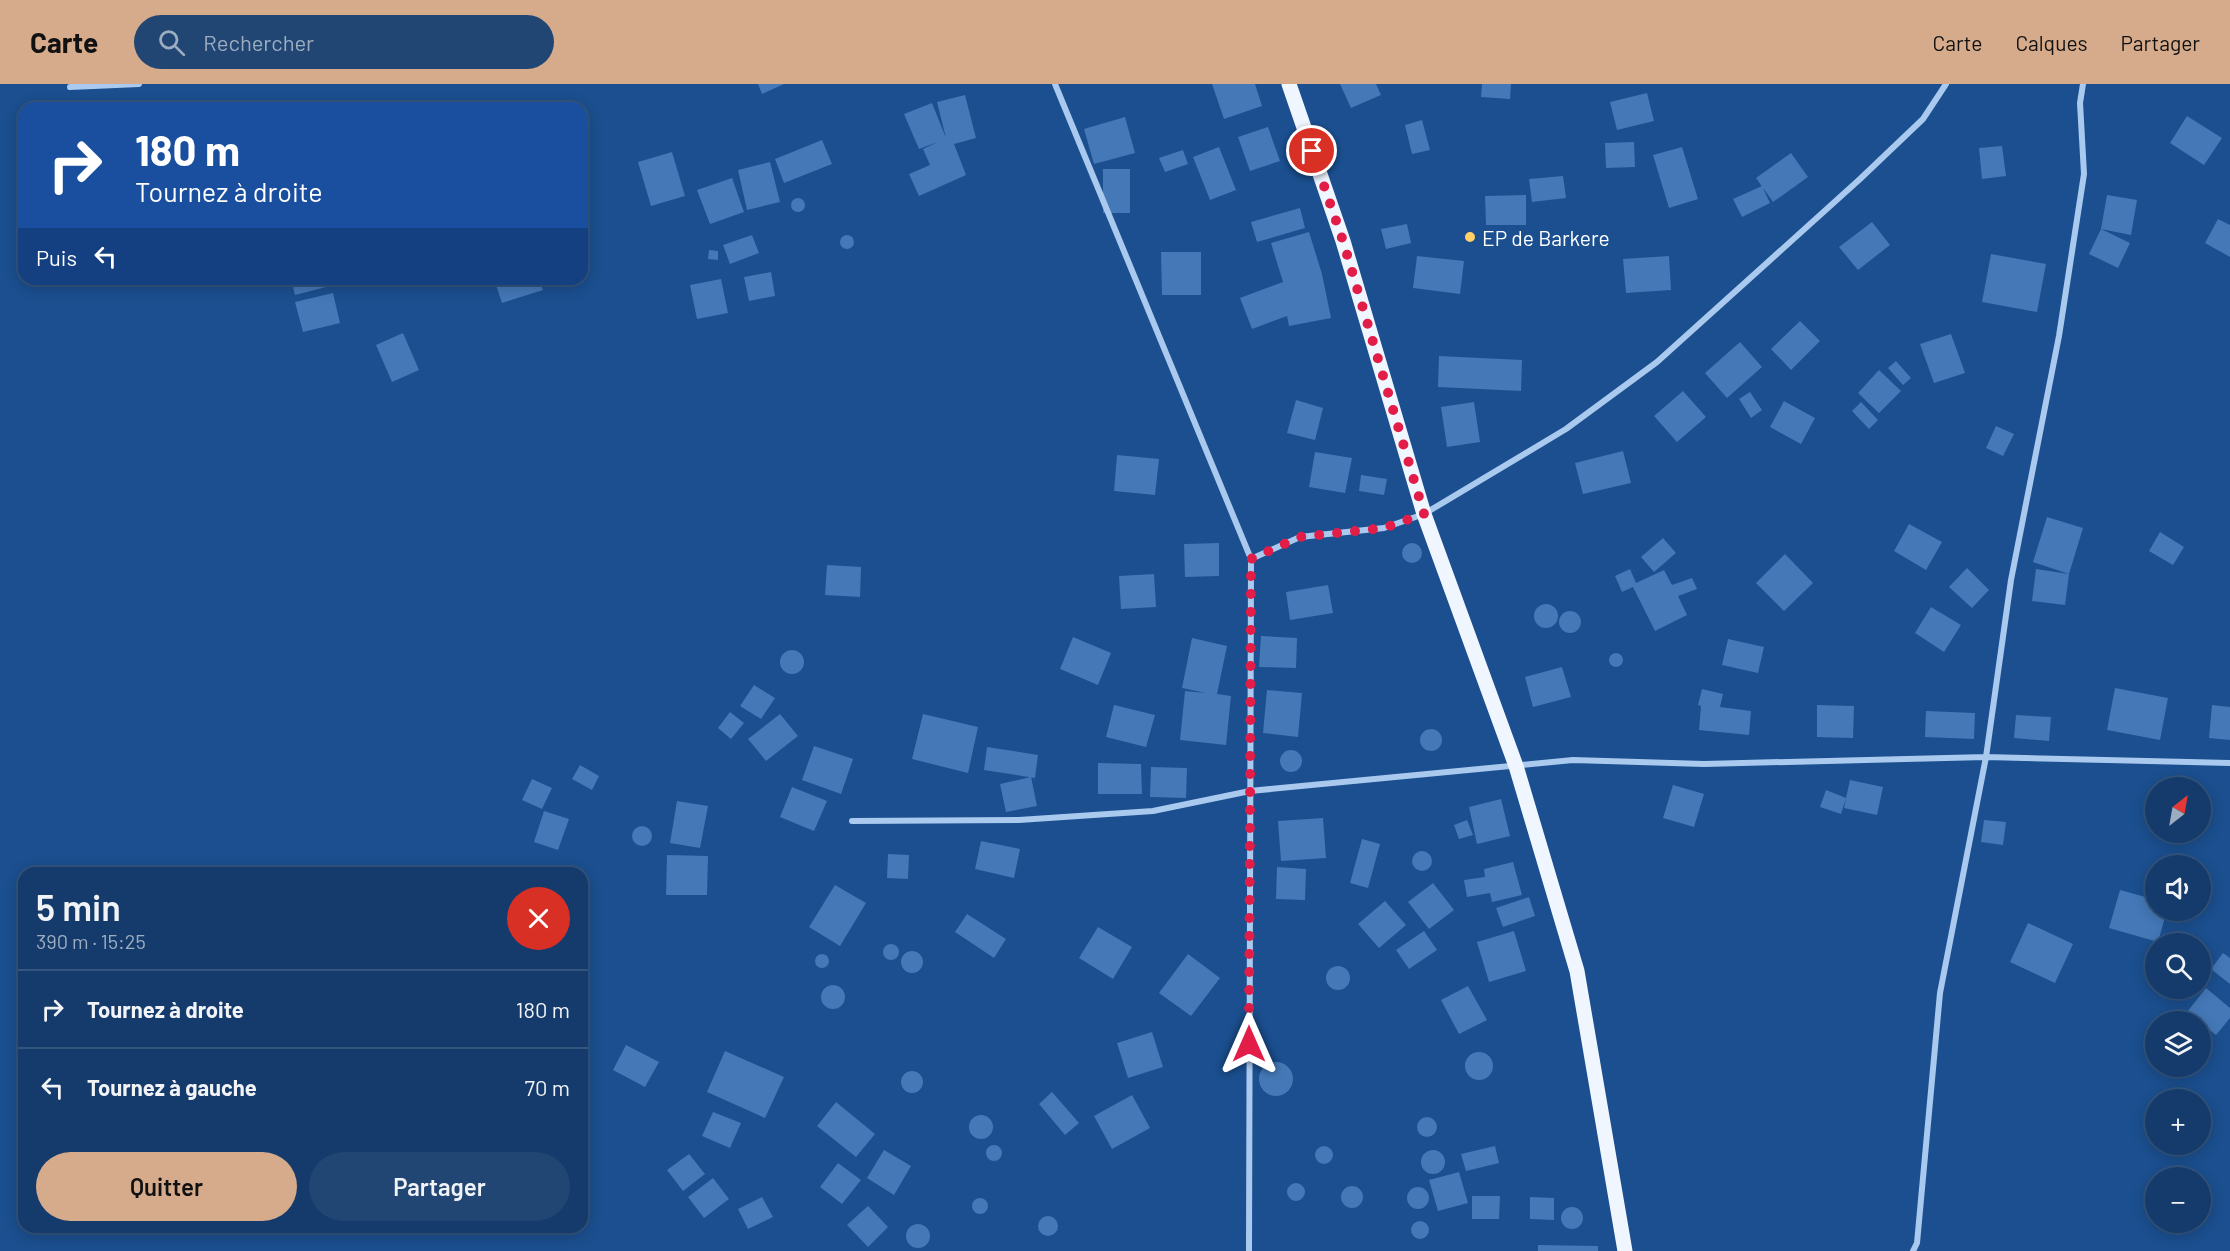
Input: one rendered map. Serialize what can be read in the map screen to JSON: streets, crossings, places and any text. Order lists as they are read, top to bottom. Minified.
{"places":["EP de Barkere"],"north":"top right","page":{"header":"Carte","search":"Rechercher","nav":["Carte","Calques","Partager"],"turn":["180 m","Tournez à droite"],"then":"Puis","map_buttons":["+","−"],"heading":["5 min","390 m · 15:25"],"list":[{"name":"Tournez à droite","value":"180 m"},{"name":"Tournez à gauche","value":"70 m"}],"buttons":["Quitter","Partager"]}}
